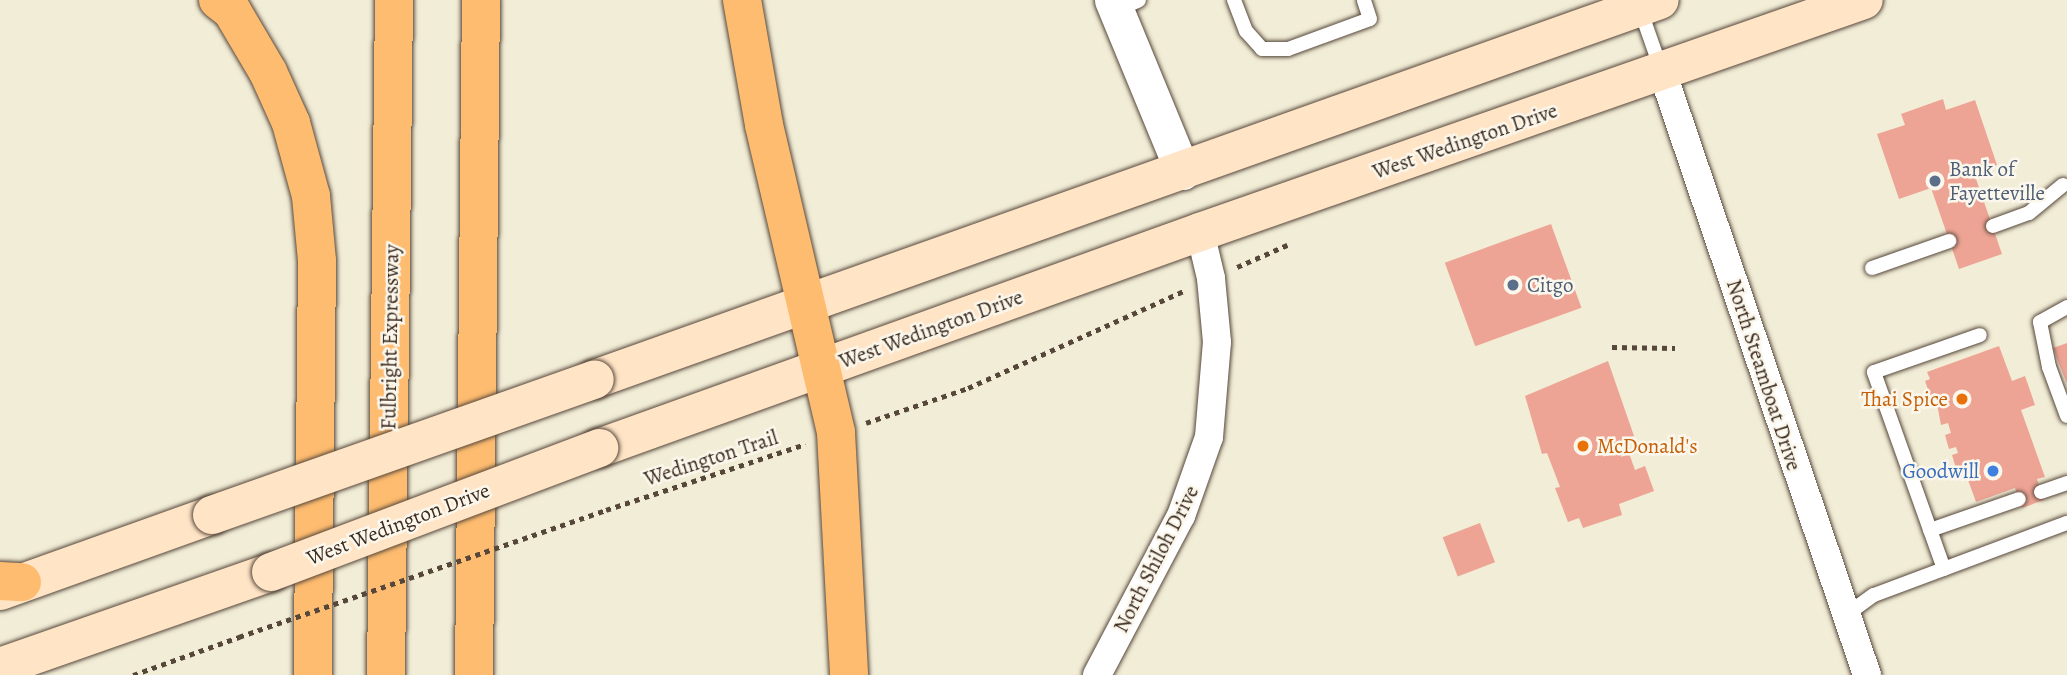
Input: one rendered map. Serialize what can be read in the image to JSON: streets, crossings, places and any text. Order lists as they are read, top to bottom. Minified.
{"streets":{"highway":["Fulbright Expressway"],"main road":["West Wedington Drive"],"street":["North Steamboat Drive","North Shiloh Drive"],"path":["Wedington Trail"]},"crossings":[["West Wedington Drive","North Steamboat Drive"],["West Wedington Drive","North Shiloh Drive"],["Wedington Trail","North Shiloh Drive"]],"places":["Bank of Fayetteville","Citgo","Thai Spice","McDonald's","Goodwill"]}
